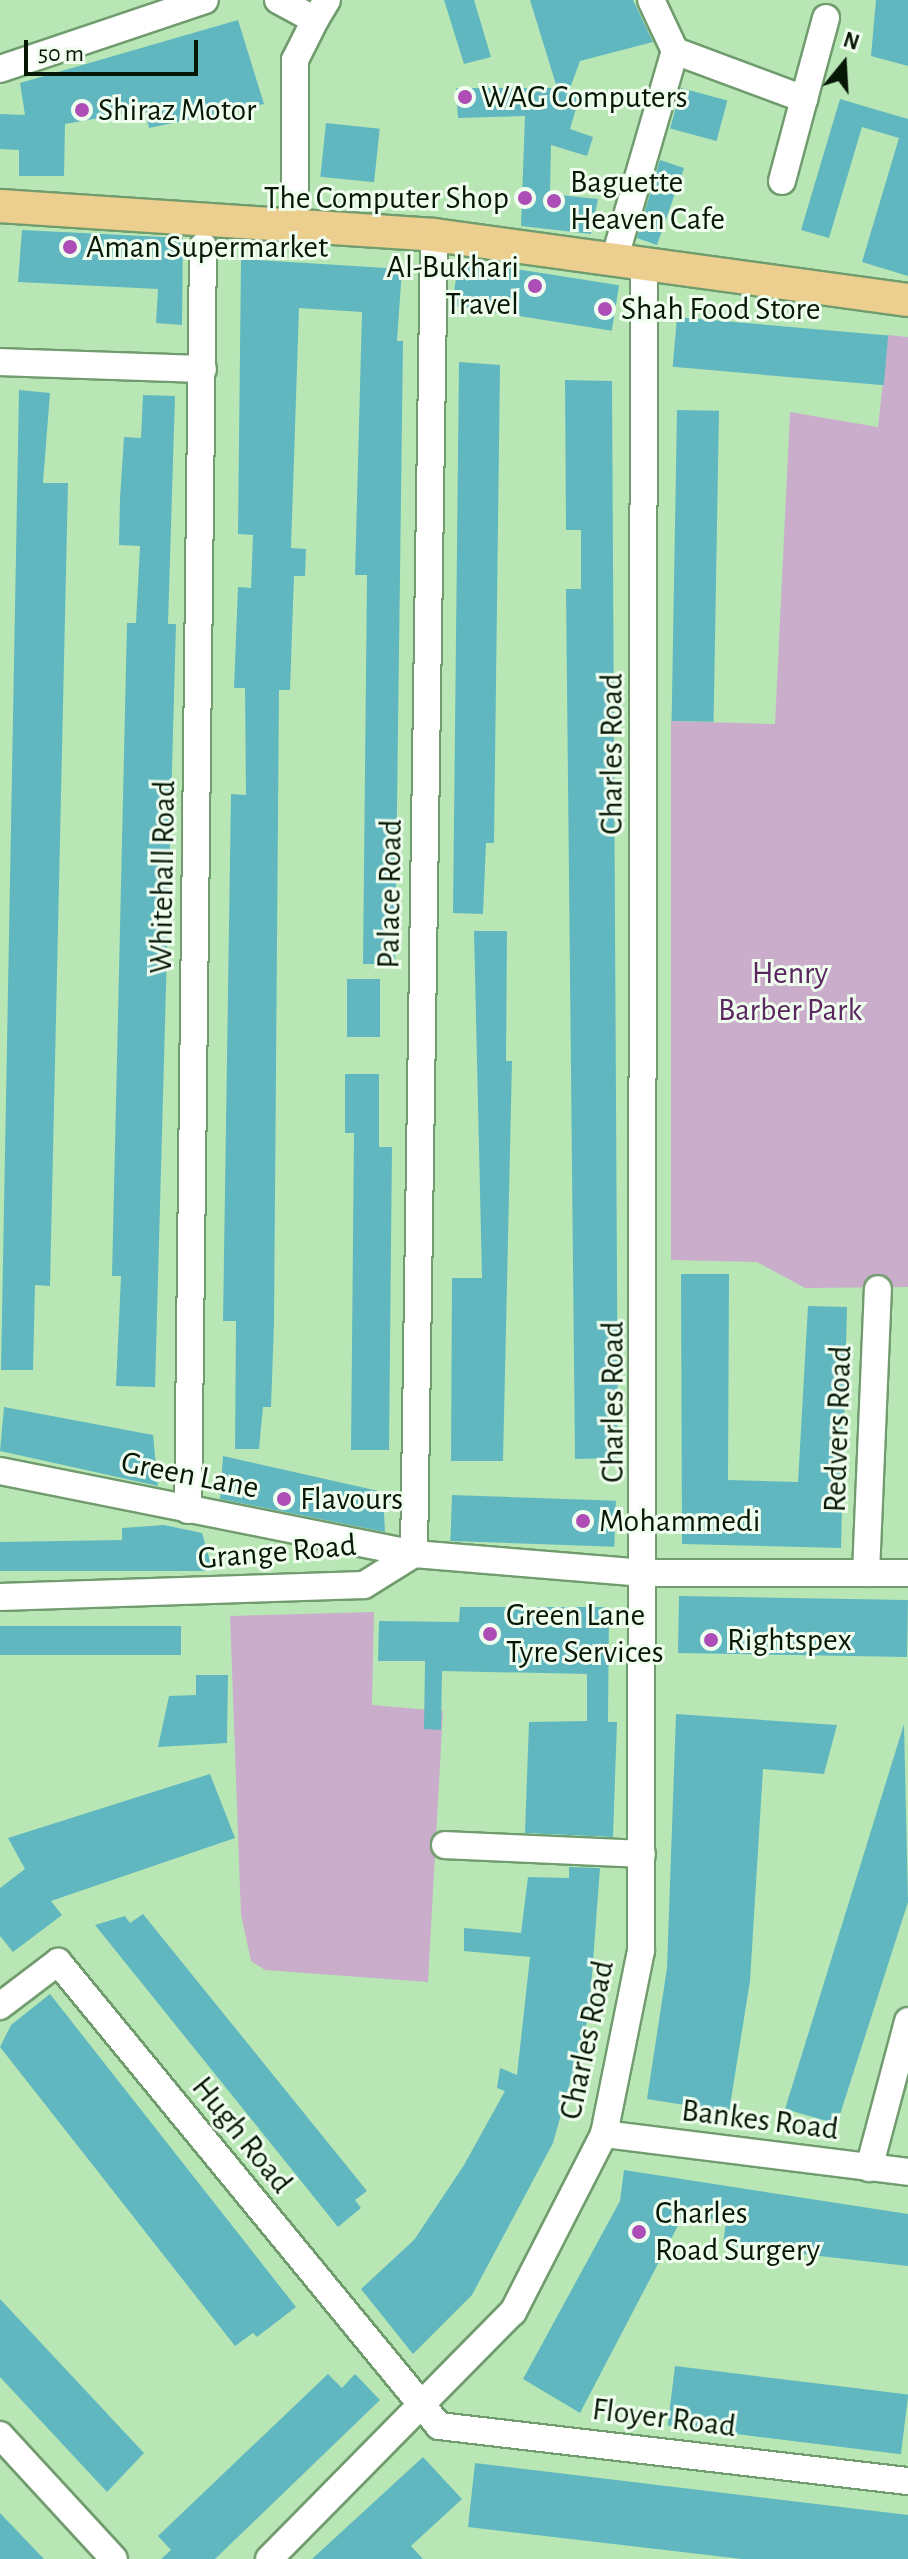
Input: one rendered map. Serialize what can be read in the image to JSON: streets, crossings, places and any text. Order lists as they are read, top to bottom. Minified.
{"streets":{"street":["Charles Road","Whitehall Road","Palace Road","Redvers Road","Green Lane","Grange Road","Bankes Road","Hugh Road","Floyer Road"]},"crossings":[["Charles Road","Bankes Road"],["Charles Road","Hugh Road"],["Charles Road","Floyer Road"],["Whitehall Road","Green Lane"],["Palace Road","Green Lane"],["Palace Road","Grange Road"],["Green Lane","Grange Road"],["Hugh Road","Floyer Road"]],"parks":["Henry Barber Park"],"places":["WAG Computers","Shiraz Motor","The Computer Shop","Baguette Heaven Cafe","Aman Supermarket","Al-Bukhari Travel","Shah Food Store","Flavours","Mohammedi","Green Lane Tyre Services","Rightspex","Charles Road Surgery"],"scale_bar":"50 m","north":"top"}
